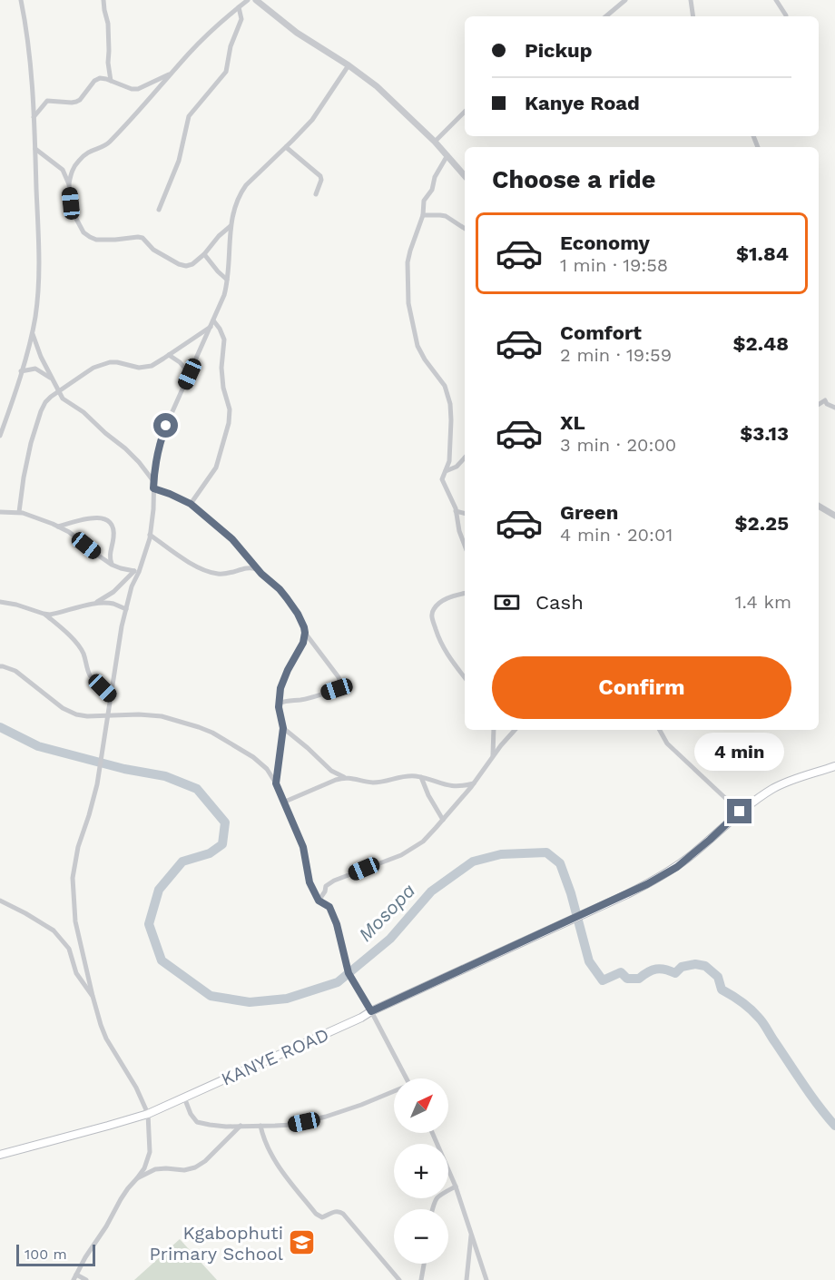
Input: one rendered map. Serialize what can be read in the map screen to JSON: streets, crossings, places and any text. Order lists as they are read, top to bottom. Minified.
{"streets":{"main road":["KANYE ROAD"]},"water":["Mosopa"],"places":{"school or university":["Kgabophuti Primary School"]},"scale_bar":"100 m","north":"top right","page":{"banner":["Pickup","Kanye Road"],"heading":"Choose a ride","list":[{"name":"Economy","note":"1 min · 19:58","value":"$1.84"},{"name":"Comfort","note":"2 min · 19:59","value":"$2.48"},{"name":"XL","note":"3 min · 20:00","value":"$3.13"},{"name":"Green","note":"4 min · 20:01","value":"$2.25"}],"pay":["Cash","1.4 km"],"buttons":"Confirm","bubble":"4 min","map_buttons":["+","−"],"scale":"100 m"}}
